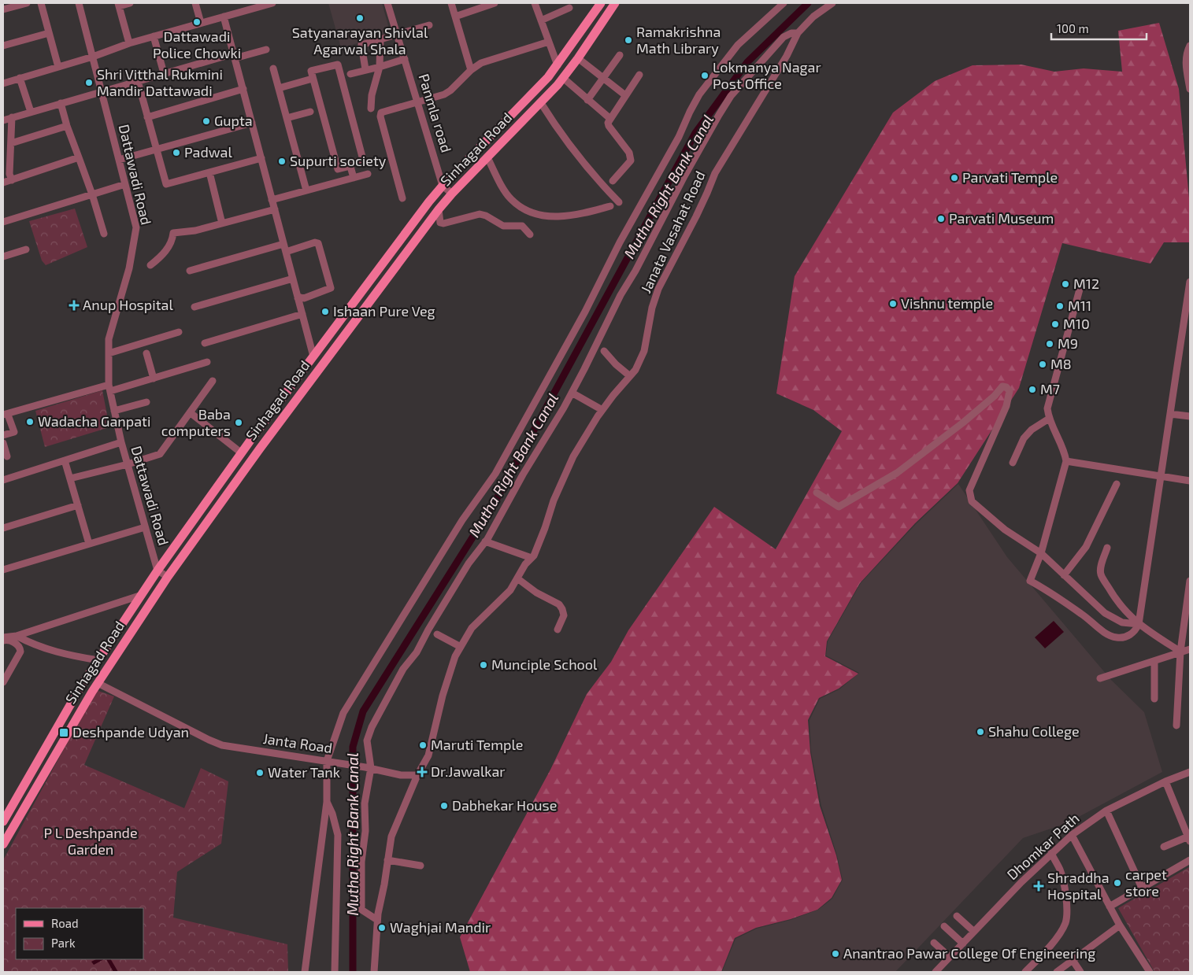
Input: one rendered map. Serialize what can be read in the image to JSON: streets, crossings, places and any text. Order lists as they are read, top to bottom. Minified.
{"streets":{"main road":["Sinhagad Road"],"street":["Panmla road","Dattawadi Road","Janata Vasahat Road","Janta Road","Dhomkar Path"]},"crossings":[["Panmla road","Sinhagad Road"],["Sinhagad Road","Dattawadi Road"],["Sinhagad Road","Janta Road"]],"water":["Mutha Right Bank Canal"],"parks":["P L Deshpande Garden"],"places":{"other":["Satyanarayan Shivlal Agarwal Shala","Dattawadi Police Chowki","Ramakrishna Math Library","Lokmanya Nagar Post Office","Shri Vitthal Rukmini Mandir Dattawadi","Gupta","Padwal","Supurti society","Parvati Temple","Parvati Museum","M12","Vishnu temple","M11","Ishaan Pure Veg","M10","M9","M8","M7","Wadacha Ganpati","Baba computers","Munciple School","Shahu College","Maruti Temple","Water Tank","Dabhekar House","carpet store","Waghjai Mandir","Anantrao Pawar College Of Engineering"],"health":["Anup Hospital","Dr.Jawalkar","Shraddha Hospital"],"transit":["Deshpande Udyan"]},"legend":["Road","Park"],"scale_bar":"100 m"}
